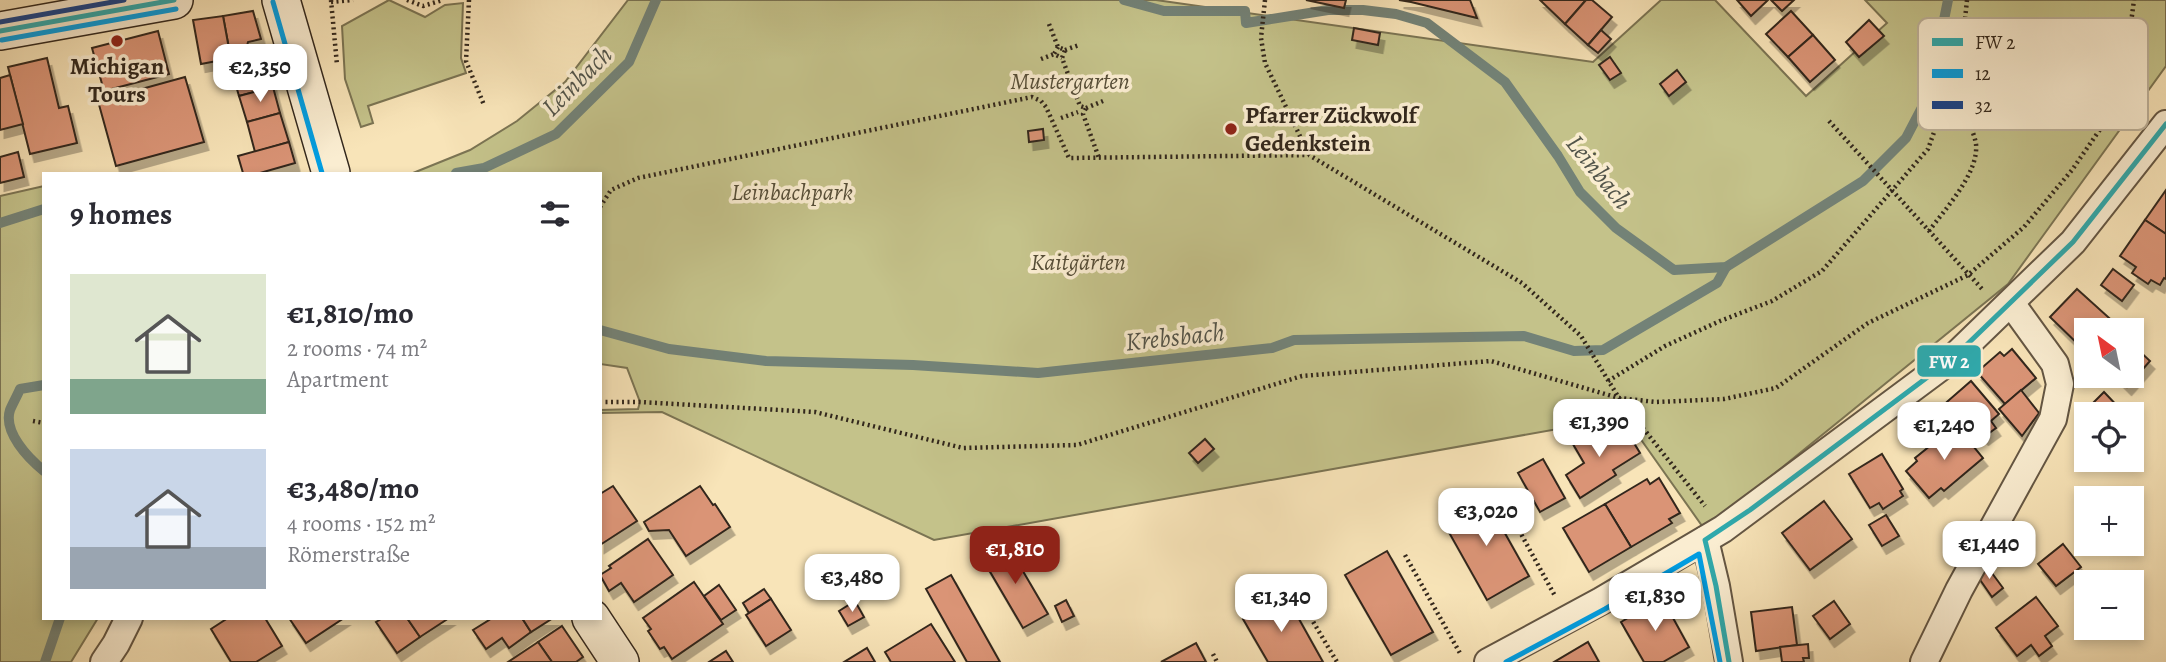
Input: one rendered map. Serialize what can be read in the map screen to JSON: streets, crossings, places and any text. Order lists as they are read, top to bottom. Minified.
{"water":["Leinbach","Krebsbach"],"parks":["Mustergarten","Leinbachpark","Kaitgärten"],"places":["Michigan Tours","Pfarrer Zückwolf Gedenkstein"],"lines":["transit line 32","transit line 12"],"legend":["FW 2","12","32"],"north":"top left","page":{"price":["€2,350","€1,390","€1,240","€3,020","€1,440","€1,810","€3,480","€1,830","€1,340"],"heading":"9 homes","list":[{"name":"€1,810/mo","note":"2 rooms · 74 m² · Apartment"},{"name":"€3,480/mo","note":"4 rooms · 152 m² · Römerstraße"}],"map_buttons":["+","−"]}}
